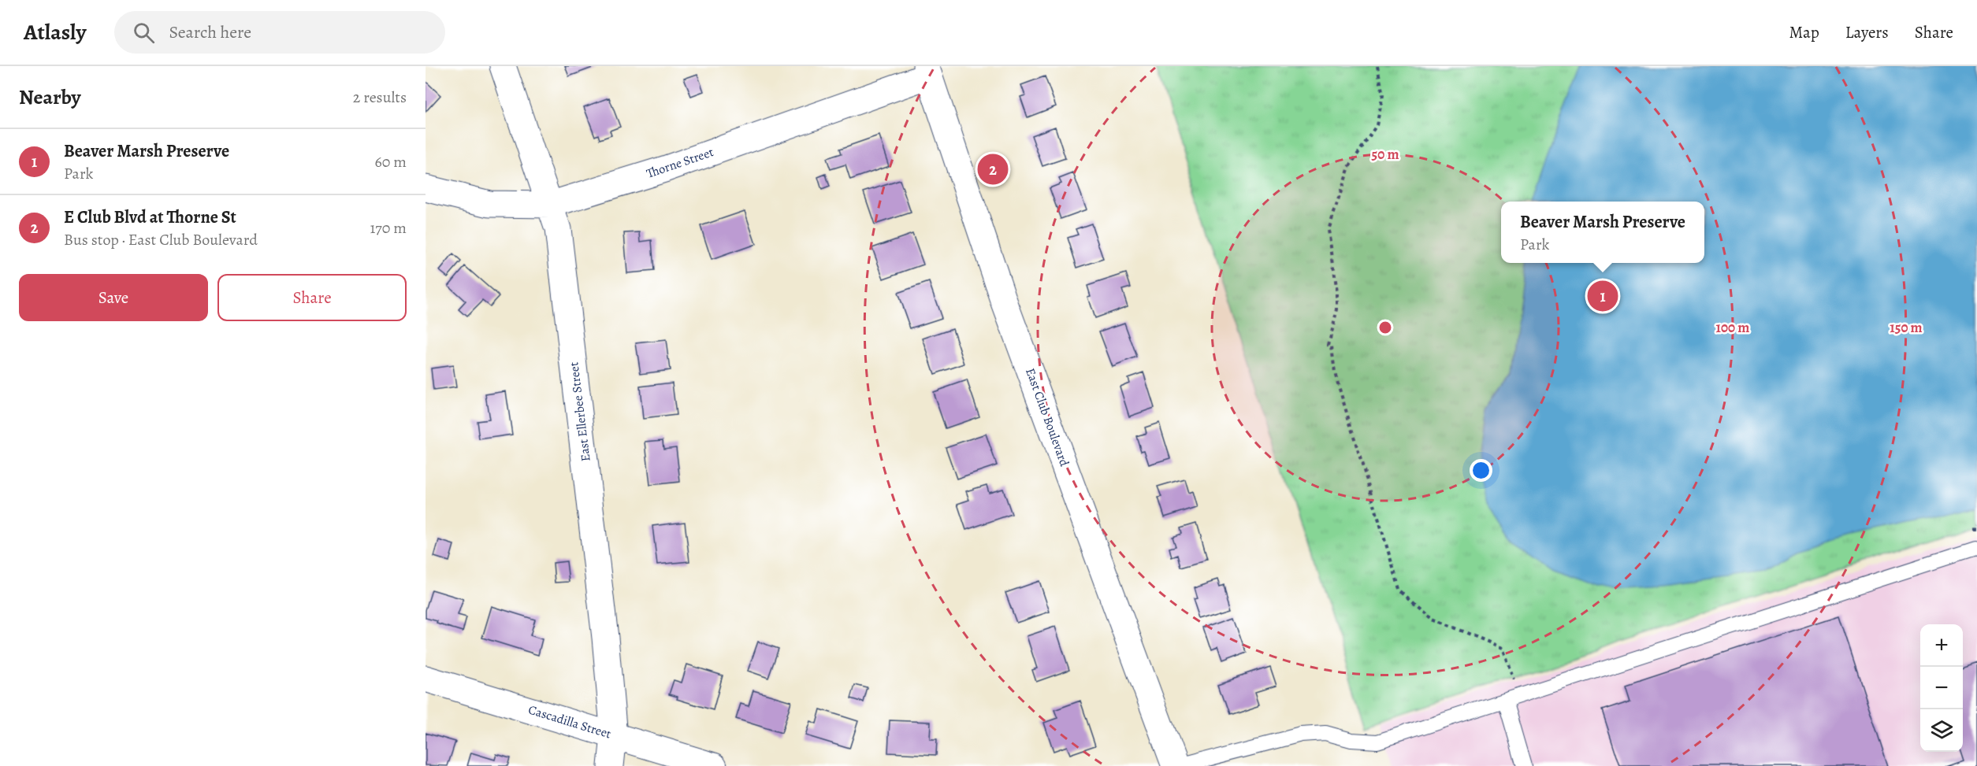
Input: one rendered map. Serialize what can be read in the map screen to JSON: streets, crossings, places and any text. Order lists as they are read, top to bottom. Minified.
{"streets":{"street":["Thorne Street","East Ellerbee Street","East Club Boulevard","Cascadilla Street"]},"crossings":[["Thorne Street","East Ellerbee Street"],["Thorne Street","East Club Boulevard"],["East Ellerbee Street","Cascadilla Street"]],"page":{"header":"Atlasly","search":"Search here","nav":["Map","Layers","Share"],"heading":["Nearby","2 results"],"list":[{"mark":"1","name":"Beaver Marsh Preserve","note":"Park","value":"60 m"},{"mark":"2","name":"E Club Blvd at Thorne St","note":"Bus stop · East Club Boulevard","value":"170 m"}],"pins":["2","1"],"popup":["Beaver Marsh Preserve","Park"],"buttons":["Save","Share"],"map_buttons":["+","−"]},"rings":["50 m","100 m","150 m"]}
